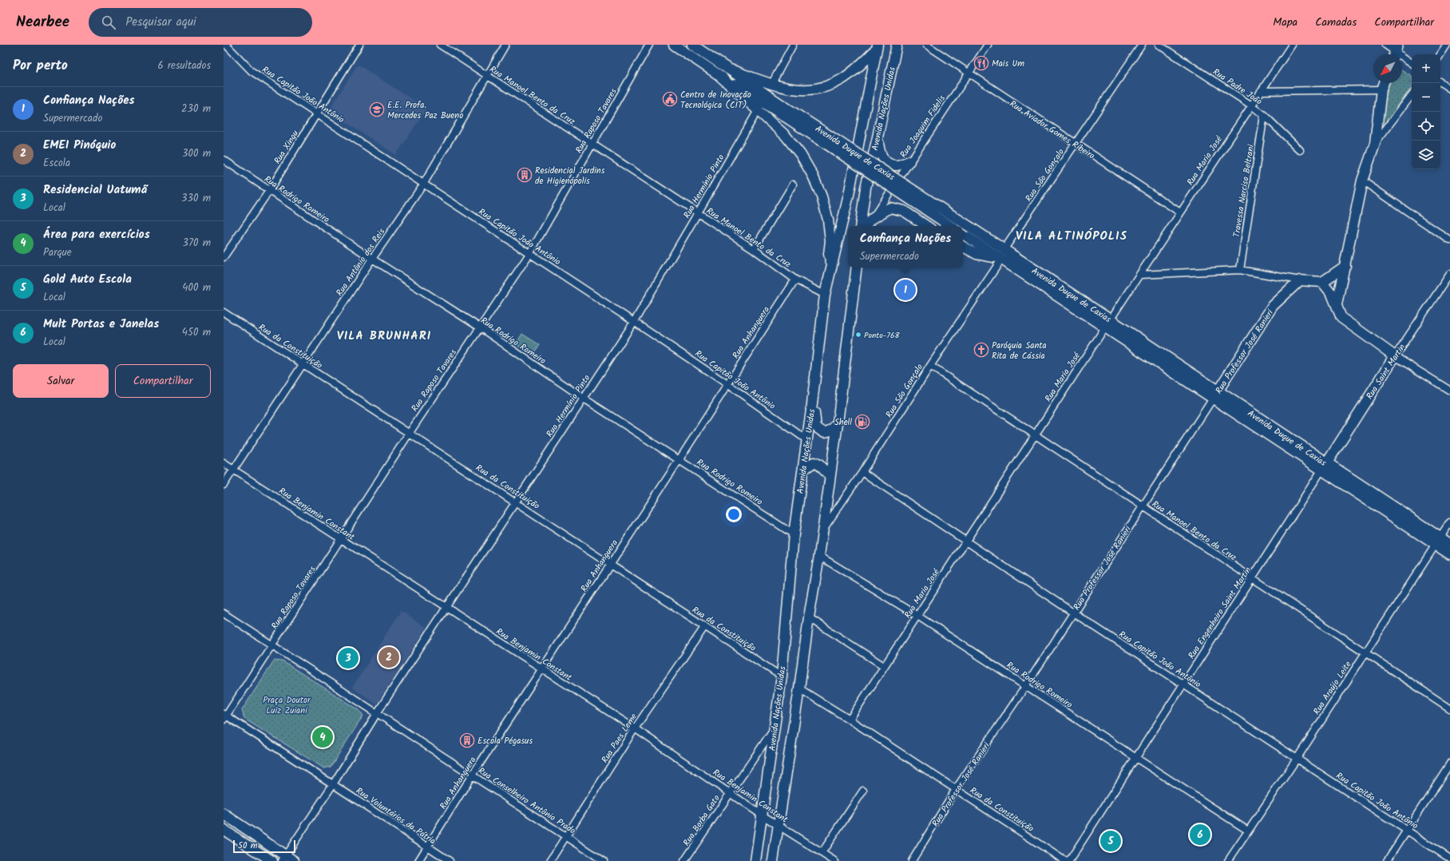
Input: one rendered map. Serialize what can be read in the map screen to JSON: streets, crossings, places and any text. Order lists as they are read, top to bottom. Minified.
{"streets":{"main road":["Avenida Nações Unidas","Avenida Duque de Caxias","Rua Professor José Ranieri","Rua Saint Martin"],"street":["Rua Padre João","Rua Capitão João Antônio","Rua Manoel Bento da Cruz","Rua Raposo Tavares","Rua Joaquim Fidelis","Rua Aviador Gomes Ribeiro","Rua Xingu","Rua Maria José","Rua São Gonçalo","Rua Hermínio Pinto","Travessa Narciso Beltrani","Rua Rodrigo Romeiro","Rua Antônio dos Reis","Rua Anhanguera","Rua da Constituição","Rua Benjamin Constant","Rua Engenheiro Saint Martin","Rua Araújo Leite","Rua Paes Leme","Rua Conselheiro Antônio Prado","Rua Voluntários da Pátria","Rua Borba Gato"]},"crossings":[["Rua Padre João","Rua Maria José"],["Rua Padre João","Travessa Narciso Beltrani"],["Rua Capitão João Antônio","Avenida Nações Unidas"],["Rua Capitão João Antônio","Rua Raposo Tavares"],["Rua Capitão João Antônio","Rua Xingu"],["Rua Capitão João Antônio","Rua Maria José"],["Rua Capitão João Antônio","Rua São Gonçalo"],["Rua Capitão João Antônio","Rua Hermínio Pinto"],["Rua Capitão João Antônio","Rua Antônio dos Reis"],["Rua Capitão João Antônio","Rua Anhanguera"],["Rua Capitão João Antônio","Rua Professor José Ranieri"],["Rua Capitão João Antônio","Rua Engenheiro Saint Martin"],["Rua Capitão João Antônio","Rua Araújo Leite"],["Rua Manoel Bento da Cruz","Avenida Nações Unidas"],["Rua Manoel Bento da Cruz","Rua Raposo Tavares"],["Rua Manoel Bento da Cruz","Rua Maria José"],["Rua Manoel Bento da Cruz","Rua São Gonçalo"],["Rua Manoel Bento da Cruz","Rua Hermínio Pinto"],["Rua Manoel Bento da Cruz","Rua Antônio dos Reis"],["Rua Manoel Bento da Cruz","Rua Anhanguera"],["Rua Manoel Bento da Cruz","Rua Professor José Ranieri"],["Rua Manoel Bento da Cruz","Rua Engenheiro Saint Martin"],["Rua Manoel Bento da Cruz","Rua Araújo Leite"],["Avenida Nações Unidas","Rua São Gonçalo"],["Avenida Nações Unidas","Rua Rodrigo Romeiro"],["Avenida Nações Unidas","Rua da Constituição"],["Avenida Nações Unidas","Rua Benjamin Constant"],["Avenida Nações Unidas","Rua Borba Gato"],["Rua Raposo Tavares","Rua Rodrigo Romeiro"],["Rua Raposo Tavares","Rua da Constituição"],["Rua Raposo Tavares","Rua Benjamin Constant"],["Rua Joaquim Fidelis","Rua Aviador Gomes Ribeiro"],["Rua Aviador Gomes Ribeiro","Rua Maria José"],["Rua Aviador Gomes Ribeiro","Rua São Gonçalo"],["Rua Xingu","Rua Rodrigo Romeiro"],["Avenida Duque de Caxias","Rua Maria José"],["Avenida Duque de Caxias","Rua São Gonçalo"],["Avenida Duque de Caxias","Rua Hermínio Pinto"],["Avenida Duque de Caxias","Rua Professor José Ranieri"],["Avenida Duque de Caxias","Rua Saint Martin"],["Avenida Duque de Caxias","Rua Engenheiro Saint Martin"],["Avenida Duque de Caxias","Rua Araújo Leite"],["Rua Maria José","Rua Rodrigo Romeiro"],["Rua Maria José","Rua da Constituição"],["Rua Hermínio Pinto","Rua Rodrigo Romeiro"],["Rua Hermínio Pinto","Rua da Constituição"],["Rua Hermínio Pinto","Rua Benjamin Constant"],["Rua Hermínio Pinto","Rua Conselheiro Antônio Prado"],["Rua Rodrigo Romeiro","Rua Antônio dos Reis"],["Rua Rodrigo Romeiro","Rua Anhanguera"],["Rua Rodrigo Romeiro","Rua Professor José Ranieri"],["Rua Rodrigo Romeiro","Rua Engenheiro Saint Martin"],["Rua Rodrigo Romeiro","Rua Araújo Leite"],["Rua Antônio dos Reis","Rua da Constituição"],["Rua Antônio dos Reis","Rua Benjamin Constant"],["Rua Anhanguera","Rua da Constituição"],["Rua Anhanguera","Rua Benjamin Constant"],["Rua Anhanguera","Rua Conselheiro Antônio Prado"],["Rua Anhanguera","Rua Voluntários da Pátria"],["Rua da Constituição","Rua Professor José Ranieri"],["Rua da Constituição","Rua Paes Leme"],["Rua Saint Martin","Rua Engenheiro Saint Martin"],["Rua Benjamin Constant","Rua Paes Leme"],["Rua Benjamin Constant","Rua Borba Gato"],["Rua Paes Leme","Rua Conselheiro Antônio Prado"]],"districts":["VILA ALTINÓPOLIS","VILA BRUNHARI"],"parks":["Praça Doutor Luiz Zuiani"],"places":{"restaurant":["Mais Um"],"public building":["Centro de Inovação Tecnológica (CIT)"],"school or university":["E.E. Profa. Mercedes Paz Bueno"],"building":["Residencial Jardins de Higienópolis","Escola Pégasus"],"other":["Ponto-768"],"church":["Paróquia Santa Rita de Cássia"],"fuel station":["Shell"]},"scale_bar":"50 m","north":"bottom left","page":{"header":"Nearbee","search":"Pesquisar aqui","nav":["Mapa","Camadas","Compartilhar"],"heading":["Por perto","6 resultados"],"map_buttons":["+","−"],"list":[{"mark":"1","name":"Confiança Nações","note":"Supermercado","value":"230 m"},{"mark":"2","name":"EMEI Pinóquio","note":"Escola","value":"300 m"},{"mark":"3","name":"Residencial Uatumã","note":"Local","value":"330 m"},{"mark":"4","name":"Área para exercícios","note":"Parque","value":"370 m"},{"mark":"5","name":"Gold Auto Escola","note":"Local","value":"400 m"},{"mark":"6","name":"Mult Portas e Janelas","note":"Local","value":"450 m"}],"popup":["Confiança Nações","Supermercado"],"pins":["1","2","3","4","6","5"],"buttons":["Salvar","Compartilhar"],"scale":"50 m"}}
